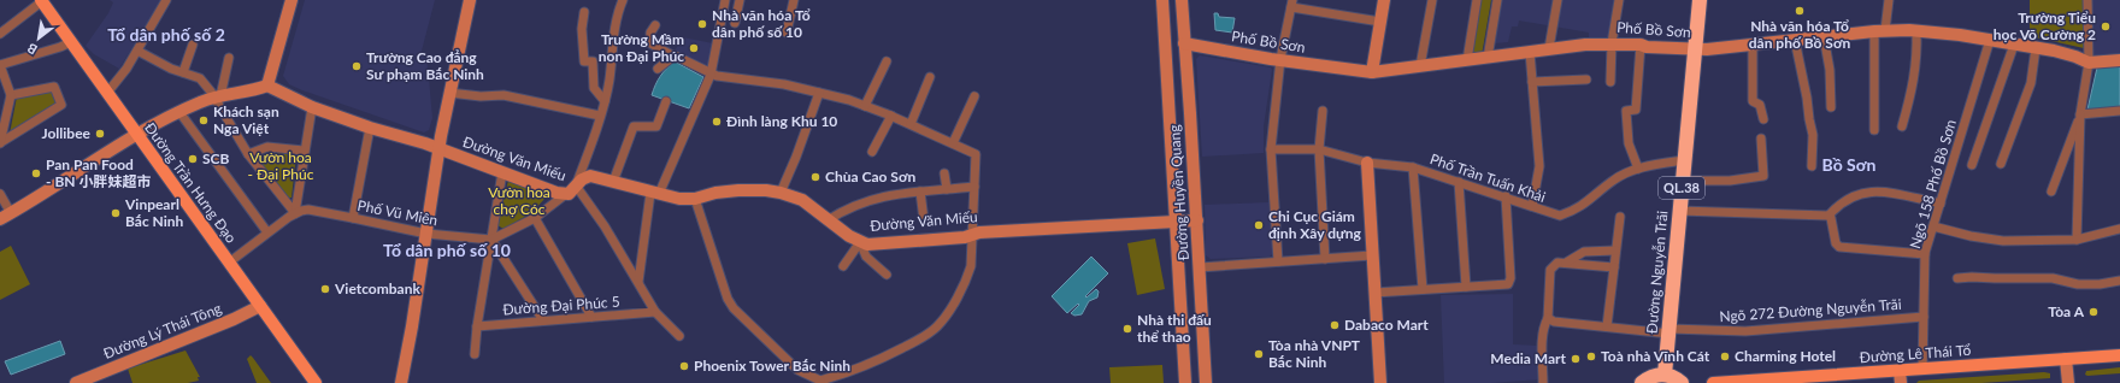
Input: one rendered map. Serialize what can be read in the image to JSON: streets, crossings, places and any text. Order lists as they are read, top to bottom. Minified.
{"streets":{"highway":["QL.38","Đường Nguyễn Trãi"],"main road":["Đường Trần Hưng Đạo","Đường Lê Thái Tổ"],"street":["Phố Bồ Sơn","Đường Văn Miếu","Phố Trần Tuấn Khải","Ngõ 158 Phố Bồ Sơn","Đường Huyền Quang","Phố Vũ Miên","Đường Đại Phúc 5","Ngõ 272 Đường Nguyễn Trãi","Đường Lý Thái Tông"]},"crossings":[["Phố Bồ Sơn","Ngõ 158 Phố Bồ Sơn"],["Phố Bồ Sơn","Đường Huyền Quang"],["Phố Bồ Sơn","Đường Nguyễn Trãi"],["Đường Văn Miếu","Đường Huyền Quang"],["Đường Văn Miếu","Đường Đại Phúc 5"],["Phố Trần Tuấn Khải","Đường Nguyễn Trãi"],["Đường Trần Hưng Đạo","Đường Lý Thái Tông"],["Ngõ 158 Phố Bồ Sơn","Ngõ 272 Đường Nguyễn Trãi"],["Ngõ 158 Phố Bồ Sơn","Đường Lê Thái Tổ"],["Phố Vũ Miên","Đường Đại Phúc 5"],["Đường Nguyễn Trãi","Ngõ 272 Đường Nguyễn Trãi"]],"districts":["Tổ dân phố số 2","Bồ Sơn","Tổ dân phố số 10"],"parks":["Vườn hoa - Đại Phúc","Vườn hoa chợ Cóc"],"places":["Nhà văn hóa Tổ dân phố Bồ Sơn","Nhà văn hóa Tổ dân phố số 10","Trường Tiểu học Võ Cường 2","Trường Mầm non Đại Phúc","Trường Cao đẳng Sư phạm Bắc Ninh","Khách sạn Nga Việt","Đình làng Khu 10","Jollibee","SCB","Pan Pan Food - BN 小胖妹超市","Chùa Cao Sơn","Vinpearl Bắc Ninh","Chi Cục Giám định Xây dựng","Vietcombank","Tòa A","Dabaco Mart","Nhà thi đấu thể thao","Tòa nhà VNPT Bắc Ninh","Toà nhà Vĩnh Cát","Charming Hotel","Media Mart","Phoenix Tower Bắc Ninh"],"north":"bottom left"}
